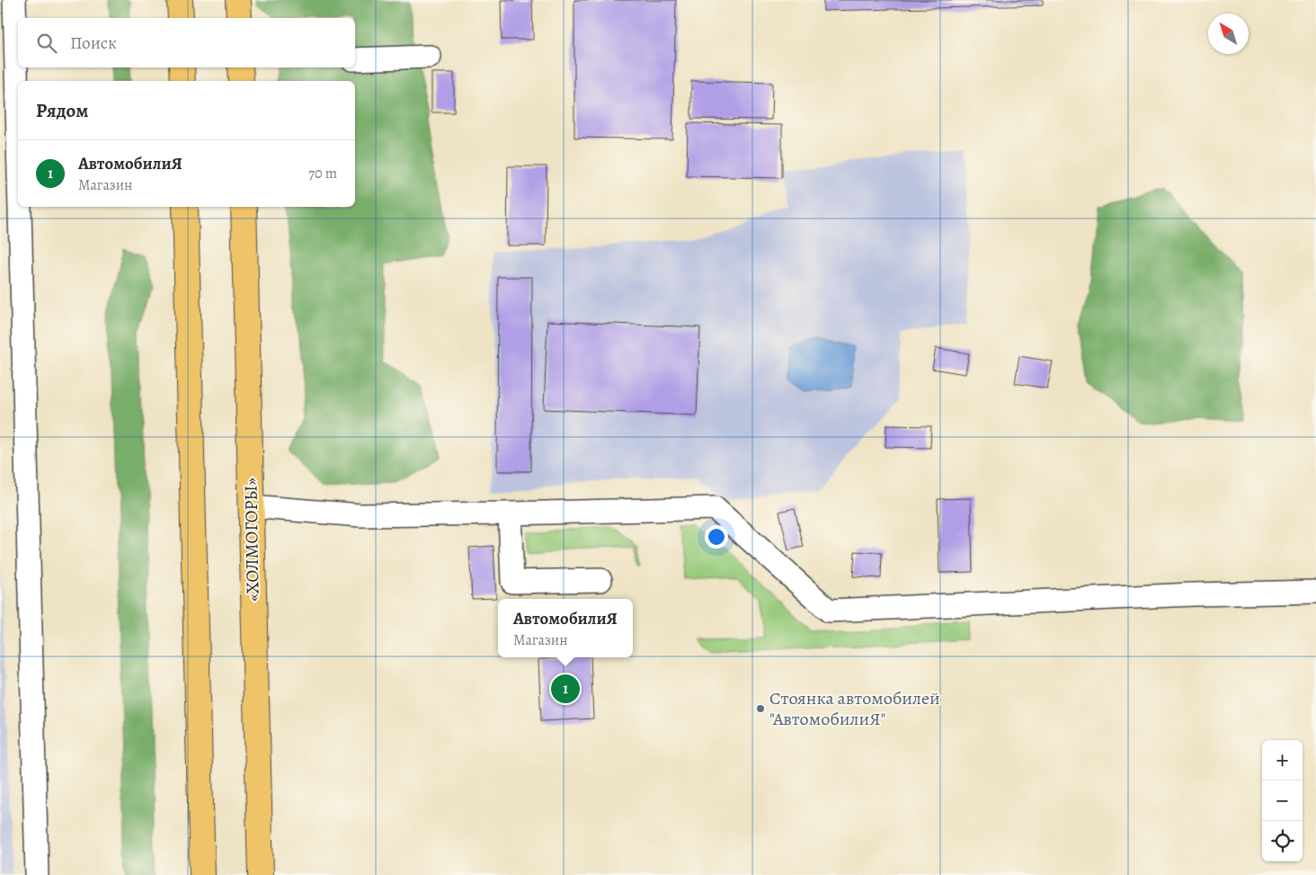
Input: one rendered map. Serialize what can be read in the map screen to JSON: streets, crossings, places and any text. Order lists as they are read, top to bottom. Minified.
{"streets":{"highway":["«ХОЛМОГОРЫ»"]},"places":["Стоянка автомобилей \"АвтомобилиЯ\""],"north":"top left","page":{"search":"Поиск","heading":"Рядом","list":[{"mark":"1","name":"АвтомобилиЯ","note":"Магазин","value":"70 m"}],"popup":["АвтомобилиЯ","Магазин"],"pins":"1","map_buttons":["+","−"]}}
